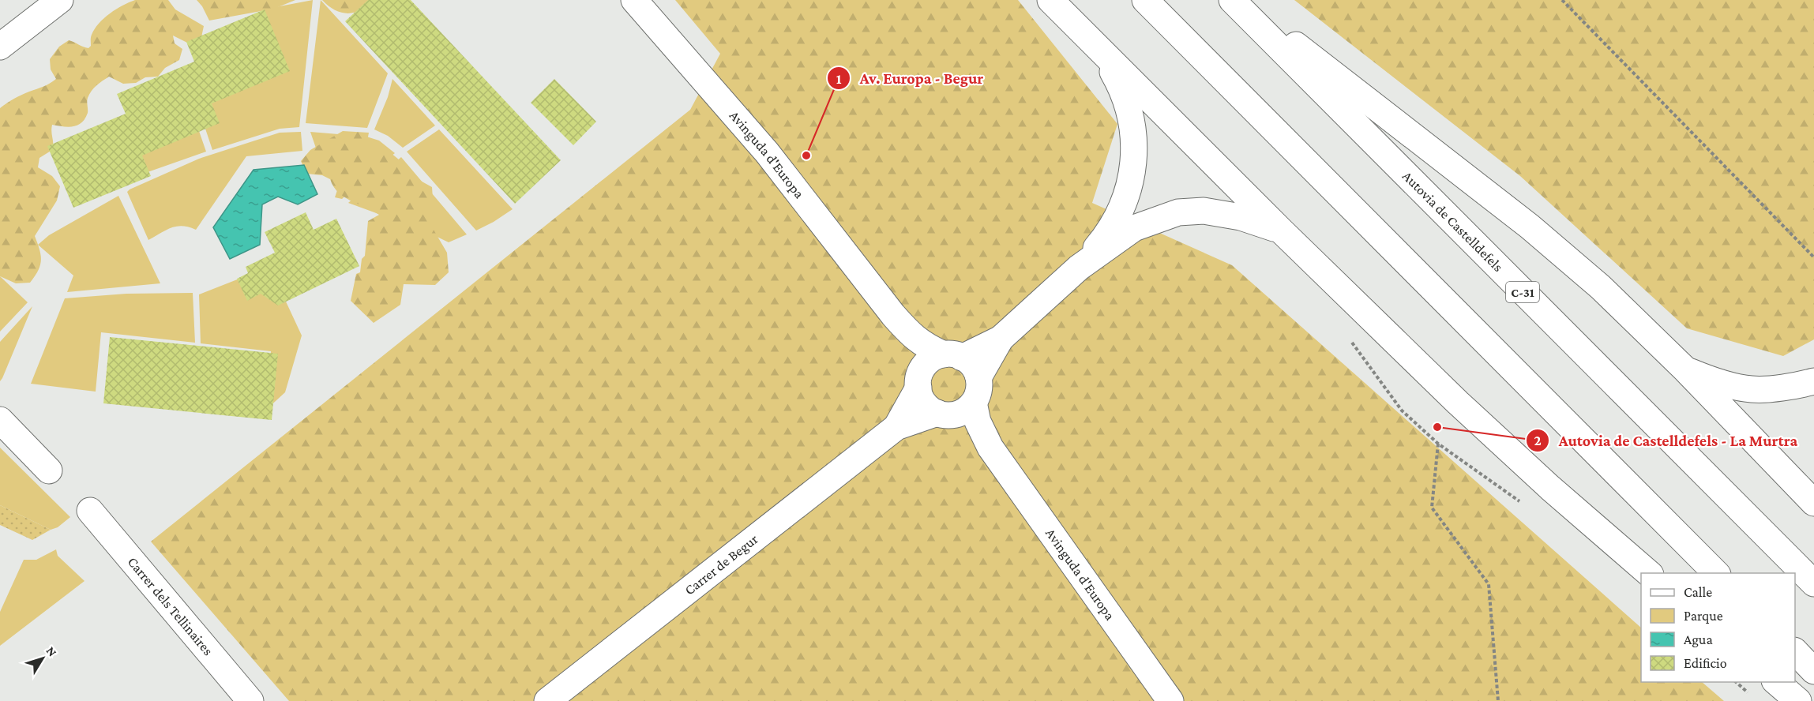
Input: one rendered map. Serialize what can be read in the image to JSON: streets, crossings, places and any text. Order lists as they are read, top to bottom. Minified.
{"streets":{"main road":["Avinguda d'Europa","Autovia de Castelldefels","C-31","Carrer de Begur","Carrer dels Tellinaires"]},"crossings":[["Avinguda d'Europa","Carrer de Begur"]],"places":["Av. Europa - Begur","Autovia de Castelldefels - La Murtra"],"legend":["Calle","Parque","Agua","Edificio"],"north":"top right"}
